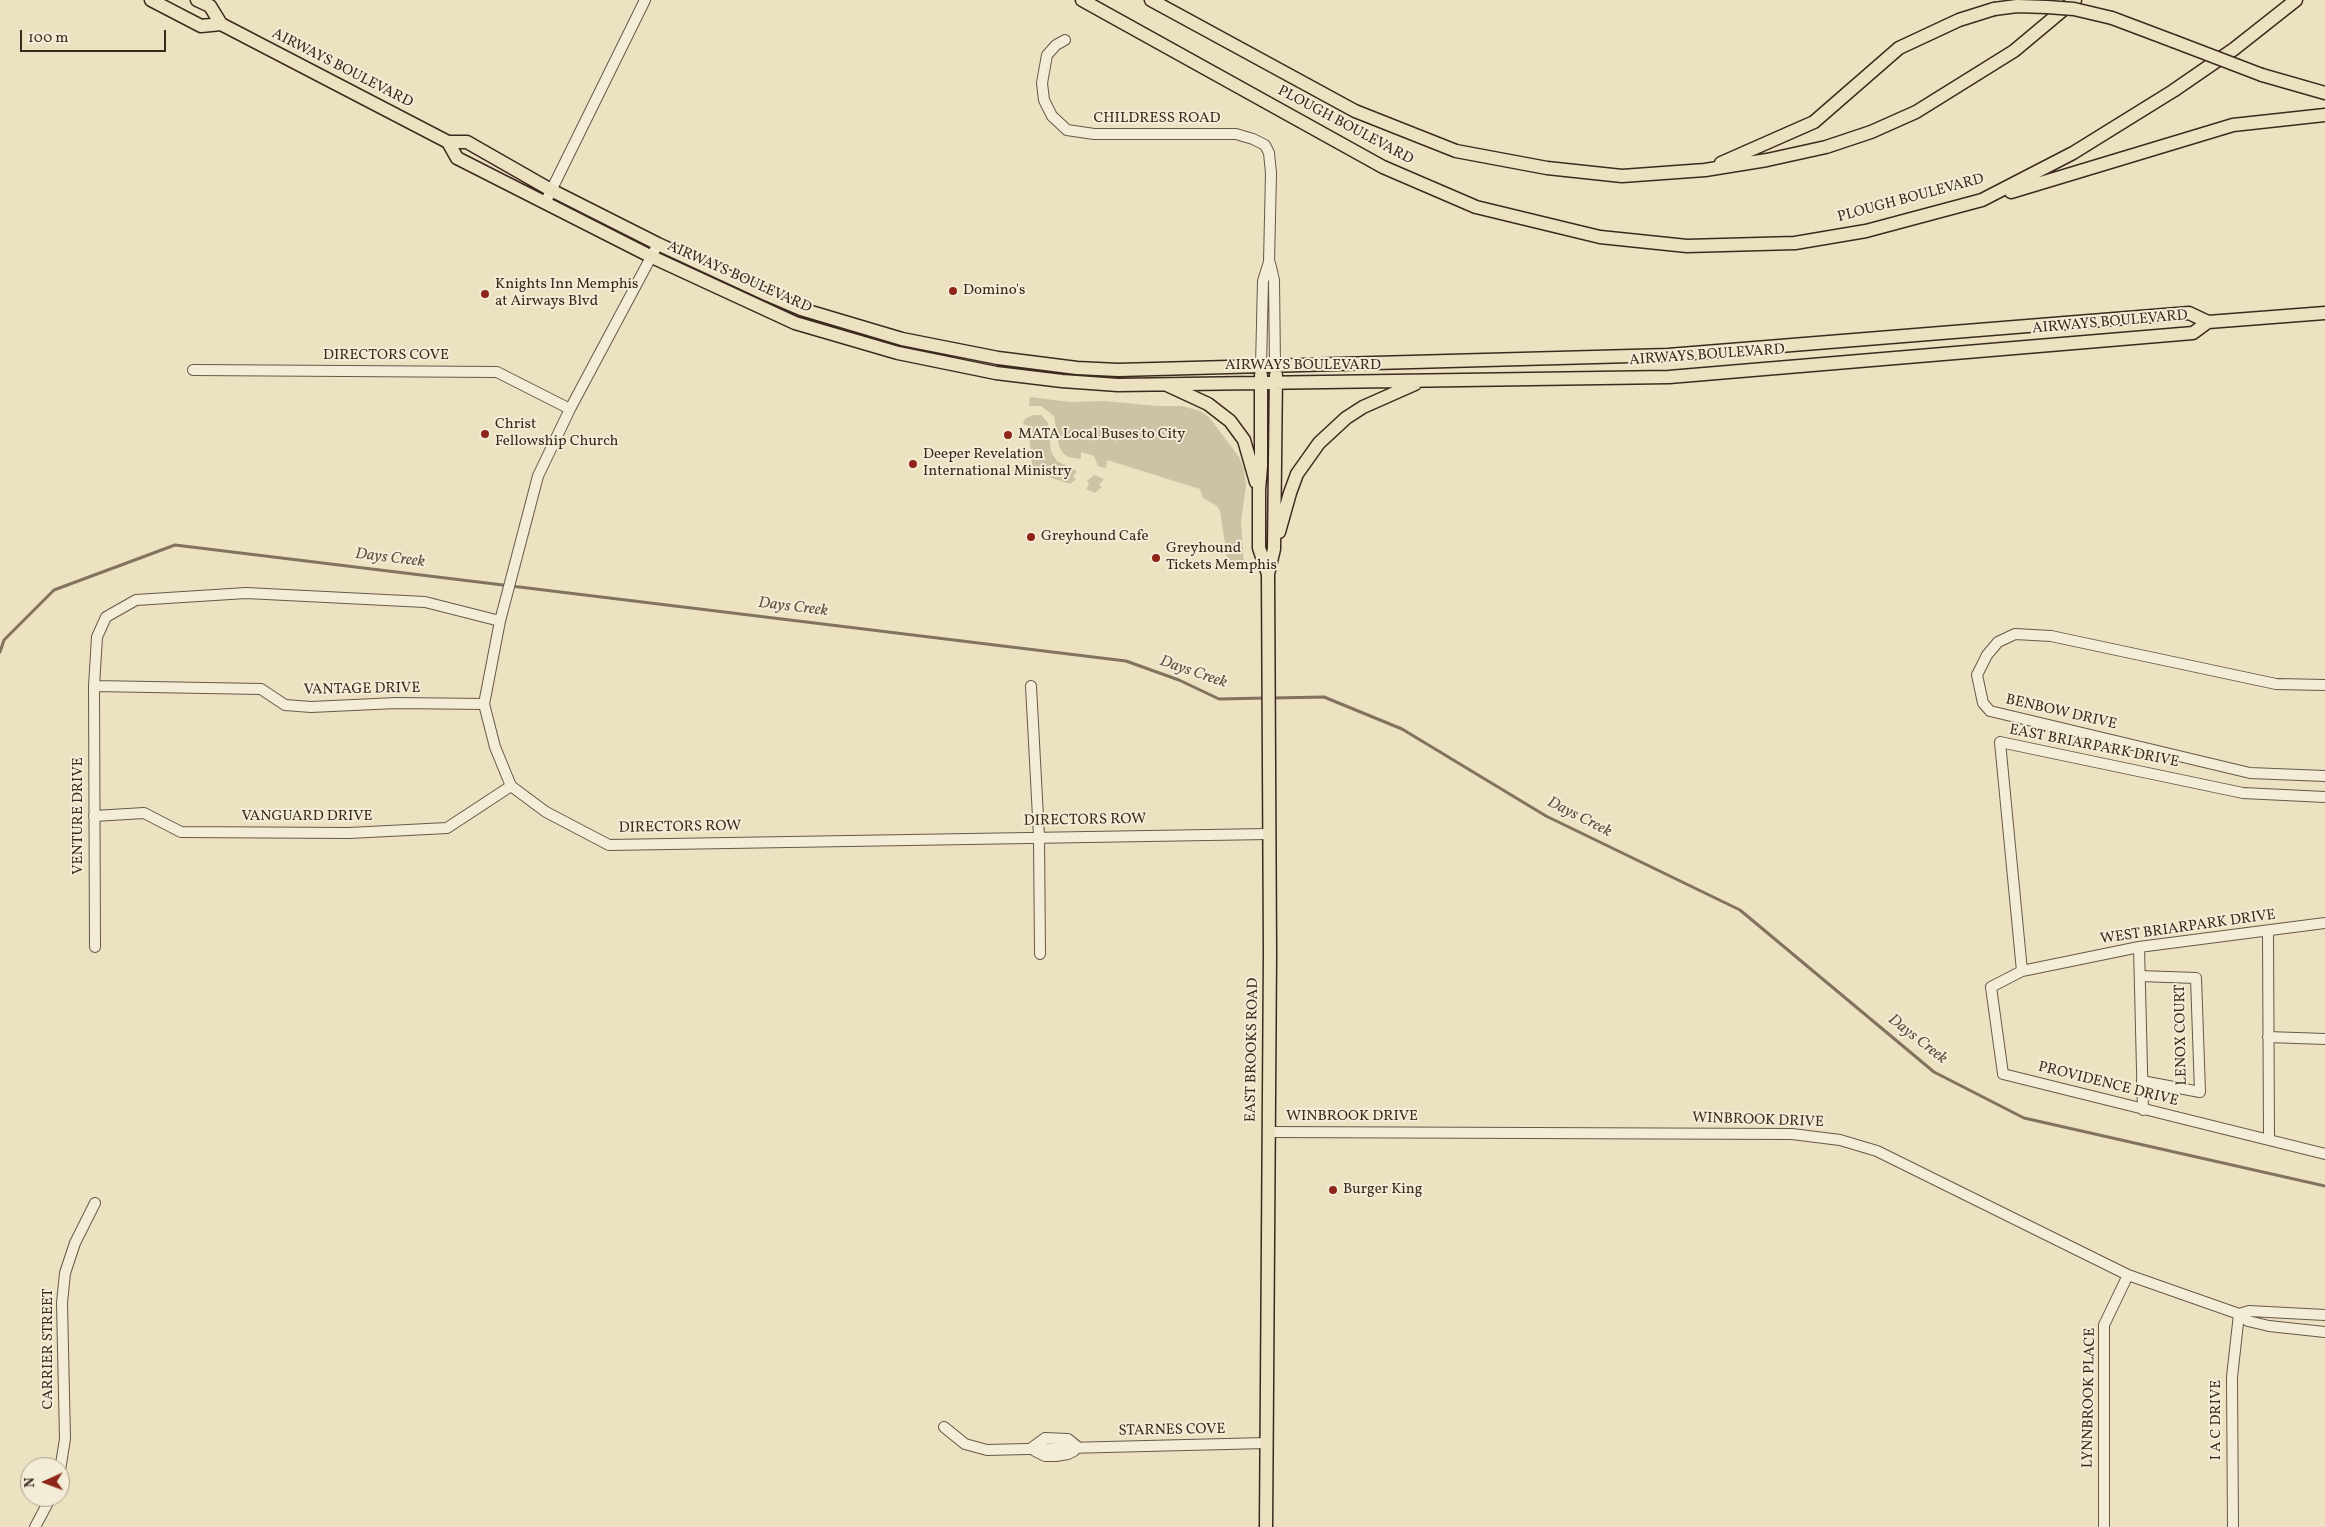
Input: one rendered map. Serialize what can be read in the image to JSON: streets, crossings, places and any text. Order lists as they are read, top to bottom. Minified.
{"streets":{"main road":["AIRWAYS BOULEVARD","PLOUGH BOULEVARD","EAST BROOKS ROAD"],"street":["CHILDRESS ROAD","DIRECTORS COVE","VANTAGE DRIVE","BENBOW DRIVE","EAST BRIARPARK DRIVE","VENTURE DRIVE","VANGUARD DRIVE","DIRECTORS ROW","WEST BRIARPARK DRIVE","LENOX COURT","PROVIDENCE DRIVE","WINBROOK DRIVE","CARRIER STREET","LYNNBROOK PLACE","I A C DRIVE","STARNES COVE"]},"crossings":[["AIRWAYS BOULEVARD","DIRECTORS ROW"],["AIRWAYS BOULEVARD","EAST BROOKS ROAD"],["CHILDRESS ROAD","EAST BROOKS ROAD"],["DIRECTORS COVE","DIRECTORS ROW"],["VANTAGE DRIVE","VENTURE DRIVE"],["VANTAGE DRIVE","DIRECTORS ROW"],["EAST BRIARPARK DRIVE","WEST BRIARPARK DRIVE"],["EAST BRIARPARK DRIVE","PROVIDENCE DRIVE"],["VENTURE DRIVE","VANGUARD DRIVE"],["VENTURE DRIVE","DIRECTORS ROW"],["VANGUARD DRIVE","DIRECTORS ROW"],["DIRECTORS ROW","EAST BROOKS ROAD"],["WEST BRIARPARK DRIVE","PROVIDENCE DRIVE"],["EAST BROOKS ROAD","WINBROOK DRIVE"],["EAST BROOKS ROAD","STARNES COVE"],["WINBROOK DRIVE","LYNNBROOK PLACE"],["WINBROOK DRIVE","I A C DRIVE"]],"water":["Days Creek"],"places":["Domino's","Knights Inn Memphis at Airways Blvd","Christ Fellowship Church","MATA Local Buses to City","Deeper Revelation International Ministry","Greyhound Cafe","Greyhound Tickets Memphis","Burger King"],"scale_bar":"100 m","north":"left"}
